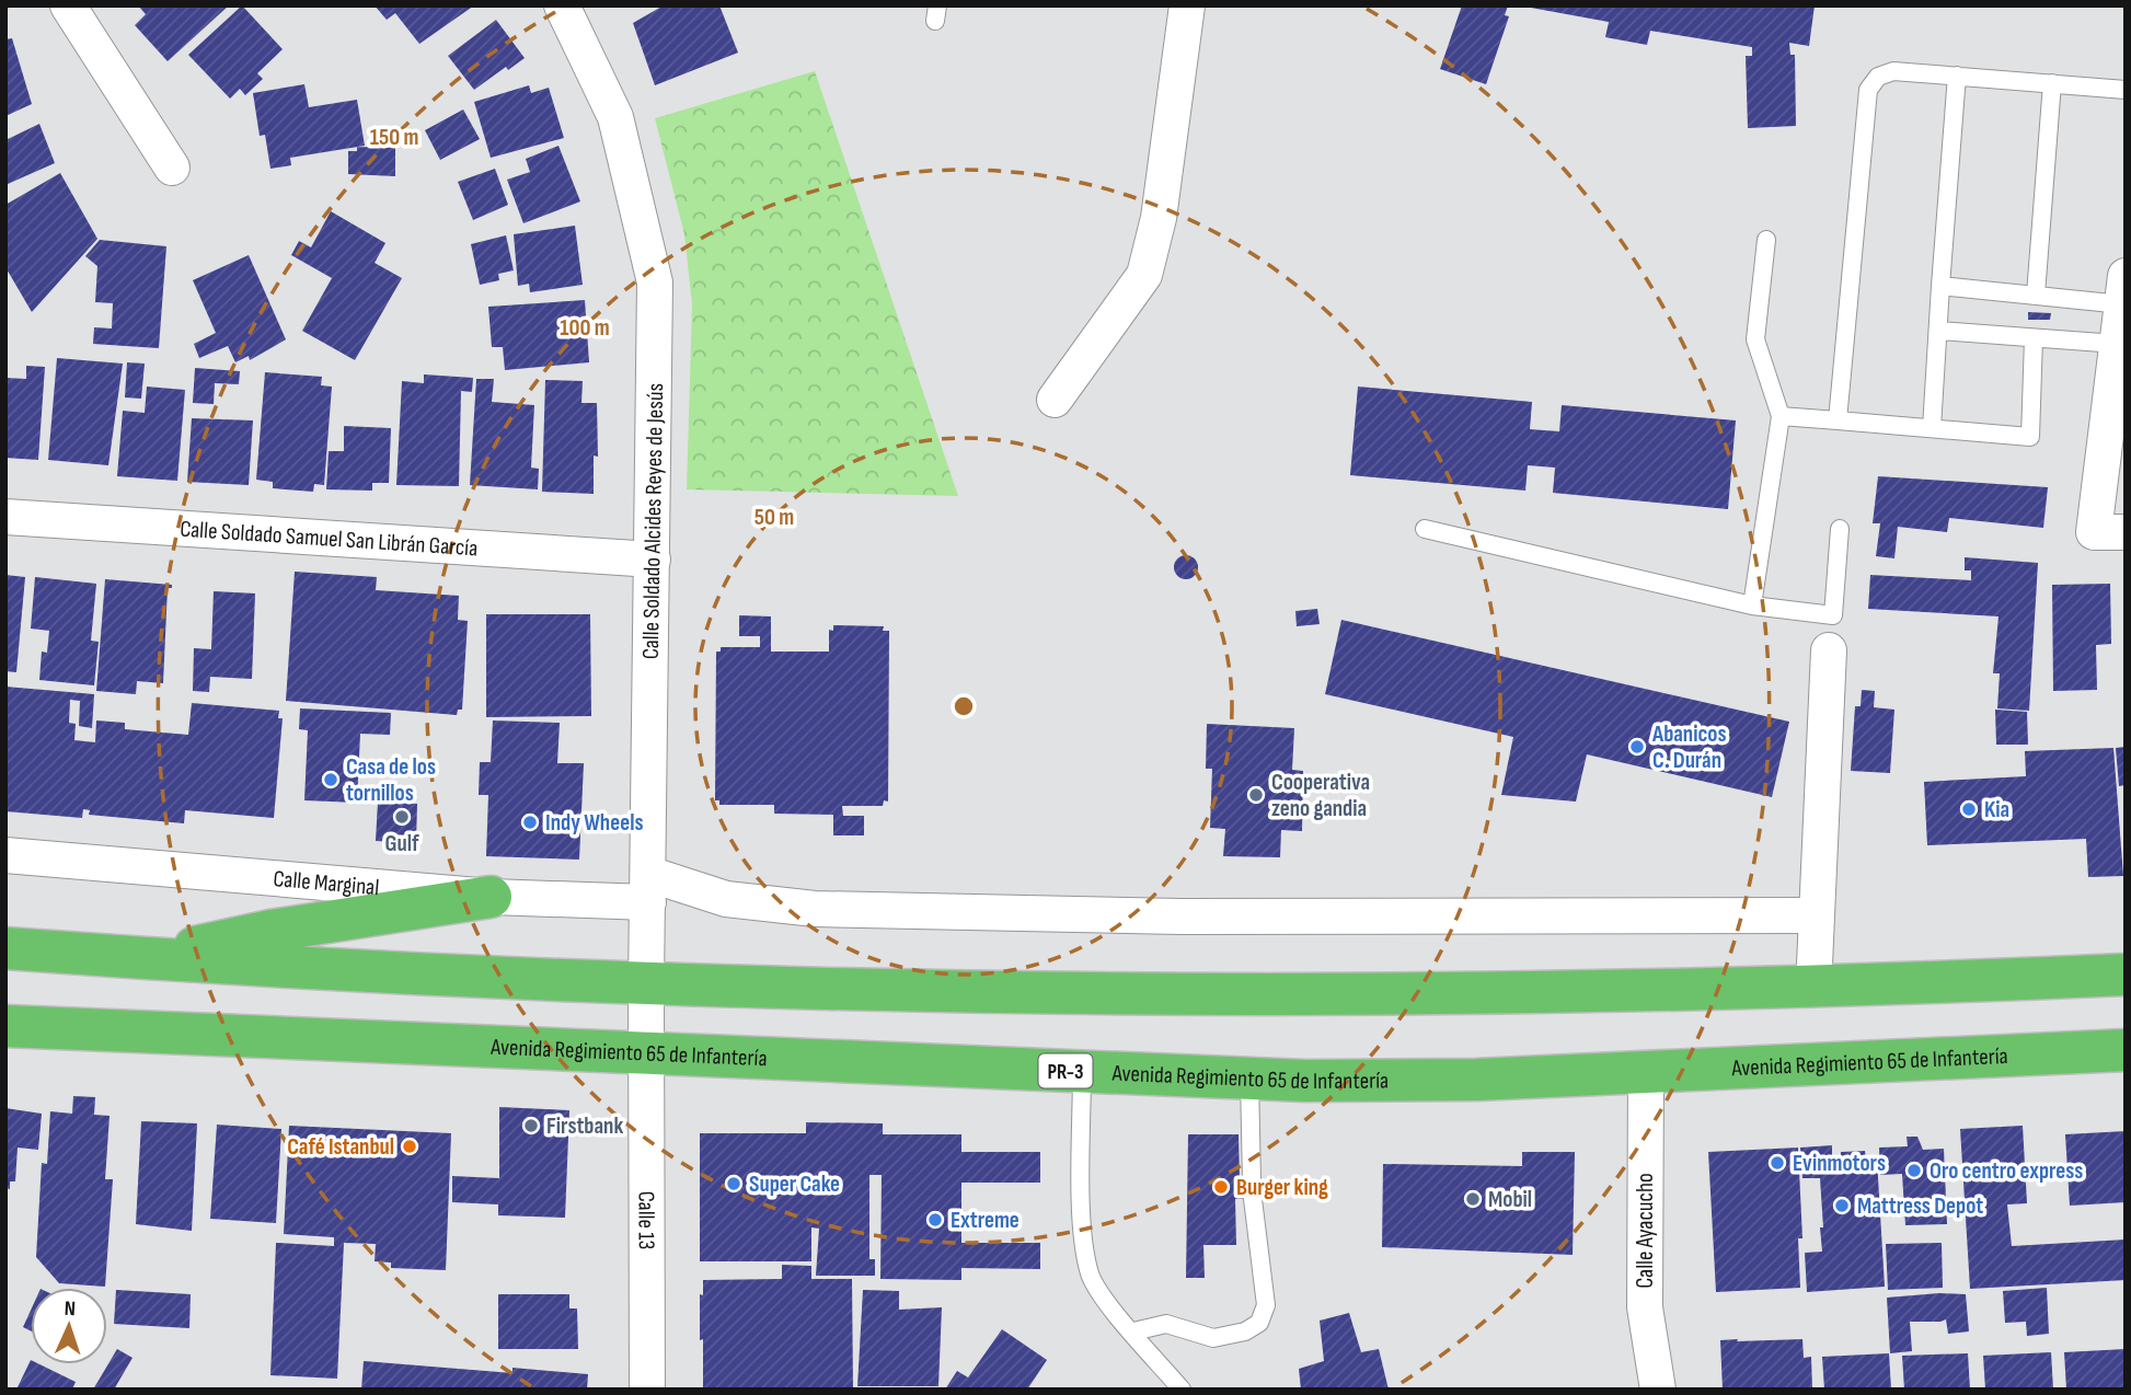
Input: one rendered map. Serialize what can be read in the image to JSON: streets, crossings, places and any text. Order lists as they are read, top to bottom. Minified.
{"streets":{"highway":["Avenida Regimiento 65 de Infantería","PR-3"],"street":["Calle Soldado Alcides Reyes de Jesús","Calle Soldado Samuel San Librán García","Calle Marginal","Calle 13","Calle Ayacucho"]},"crossings":[["Calle Soldado Alcides Reyes de Jesús","Calle Soldado Samuel San Librán García"],["Calle Soldado Alcides Reyes de Jesús","Calle Marginal"],["Calle Soldado Alcides Reyes de Jesús","Avenida Regimiento 65 de Infantería"],["Calle Soldado Alcides Reyes de Jesús","Calle 13"],["Avenida Regimiento 65 de Infantería","Calle 13"],["Avenida Regimiento 65 de Infantería","Calle Ayacucho"]],"places":["Abanicos C. Durán","Casa de los tornillos","Cooperativa zeno gandia","Kia","Gulf","Indy Wheels","Firstbank","Café Istanbul","Evinmotors","Oro centro express","Super Cake","Burger king","Mobil","Mattress Depot","Extreme"],"north":"top","rings":["150 m","100 m","50 m"]}
